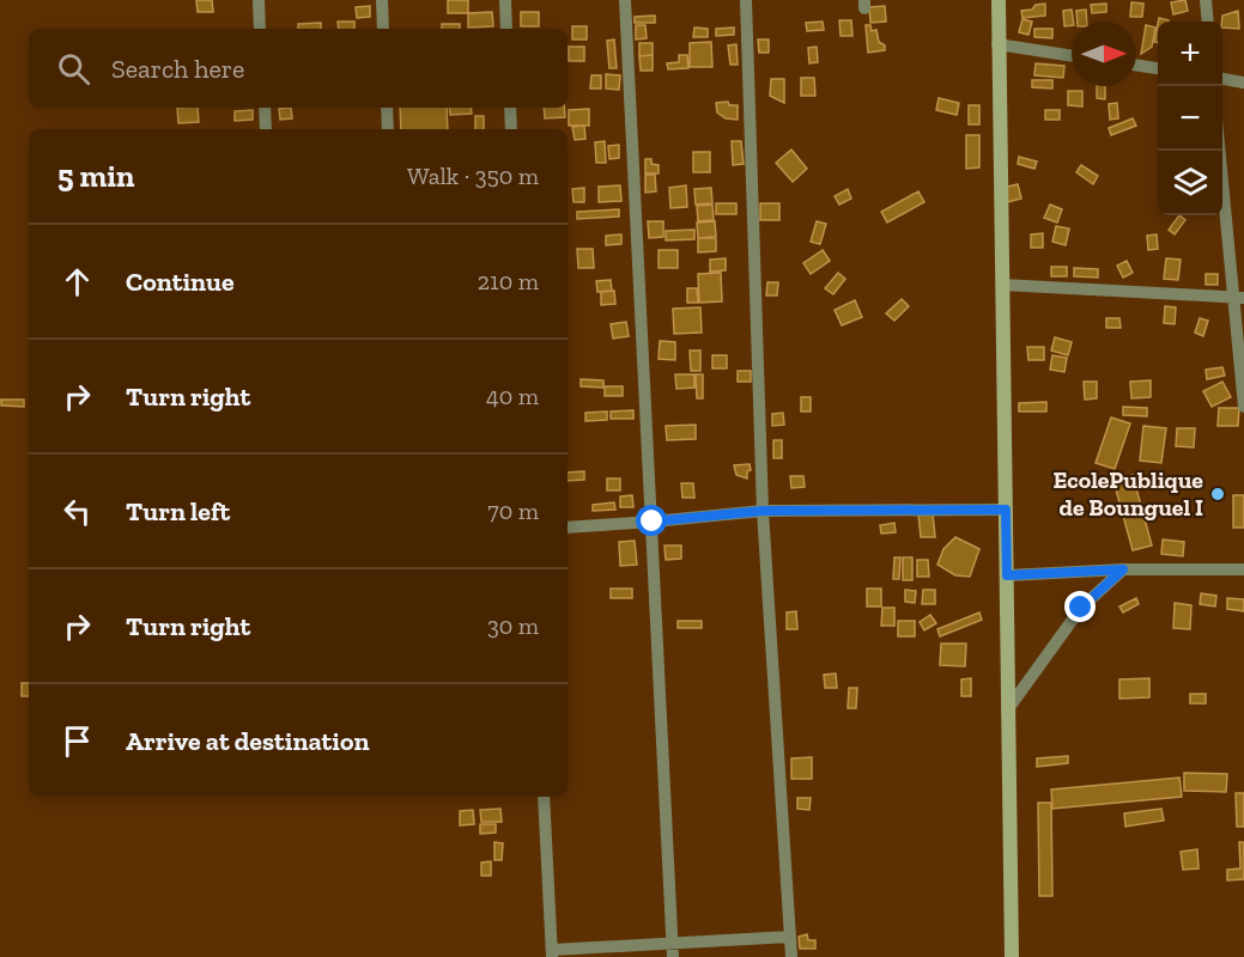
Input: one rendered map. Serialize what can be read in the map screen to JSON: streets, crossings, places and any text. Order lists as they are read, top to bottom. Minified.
{"places":["EcolePublique de Bounguel I"],"north":"right","page":{"map_buttons":["+","−"],"search":"Search here","heading":["5 min","Walk · 350 m"],"list":[["Continue","210 m"],["Turn right","40 m"],["Turn left","70 m"],["Turn right","30 m"],"Arrive at destination"]}}
